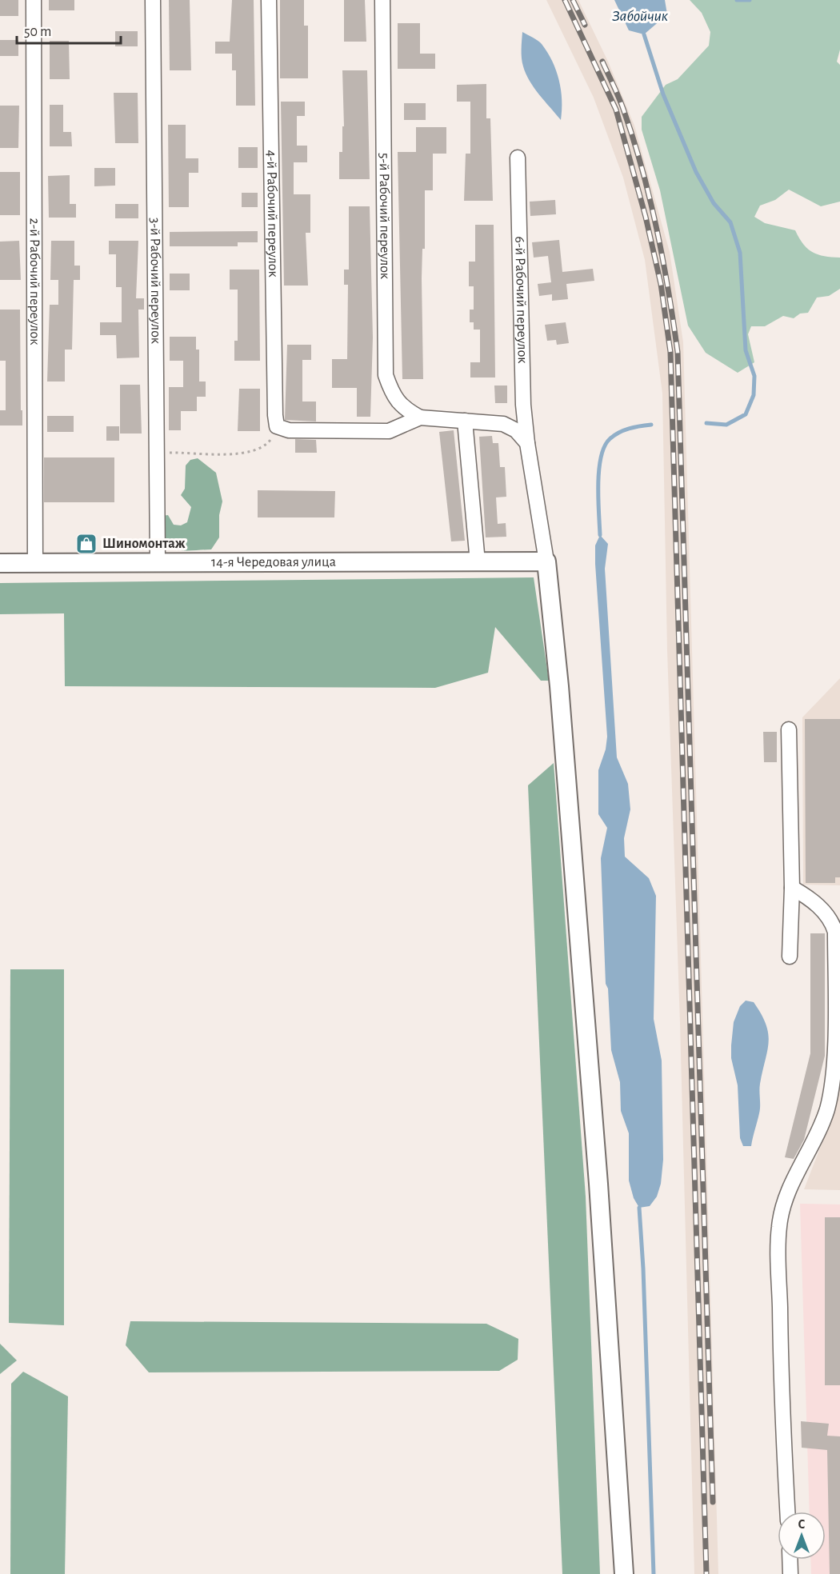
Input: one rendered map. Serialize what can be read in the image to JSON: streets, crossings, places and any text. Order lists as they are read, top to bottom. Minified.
{"streets":{"main road":["14-я Чередовая улица"],"street":["4-й Рабочий переулок","5-й Рабочий переулок","2-й Рабочий переулок","3-й Рабочий переулок","6-й Рабочий переулок"]},"crossings":[["2-й Рабочий переулок","14-я Чередовая улица"],["3-й Рабочий переулок","14-я Чередовая улица"],["6-й Рабочий переулок","14-я Чередовая улица"]],"water":["Забойчик"],"places":{"shop":["Шиномонтаж"]},"scale_bar":"50 m","north":"top"}
